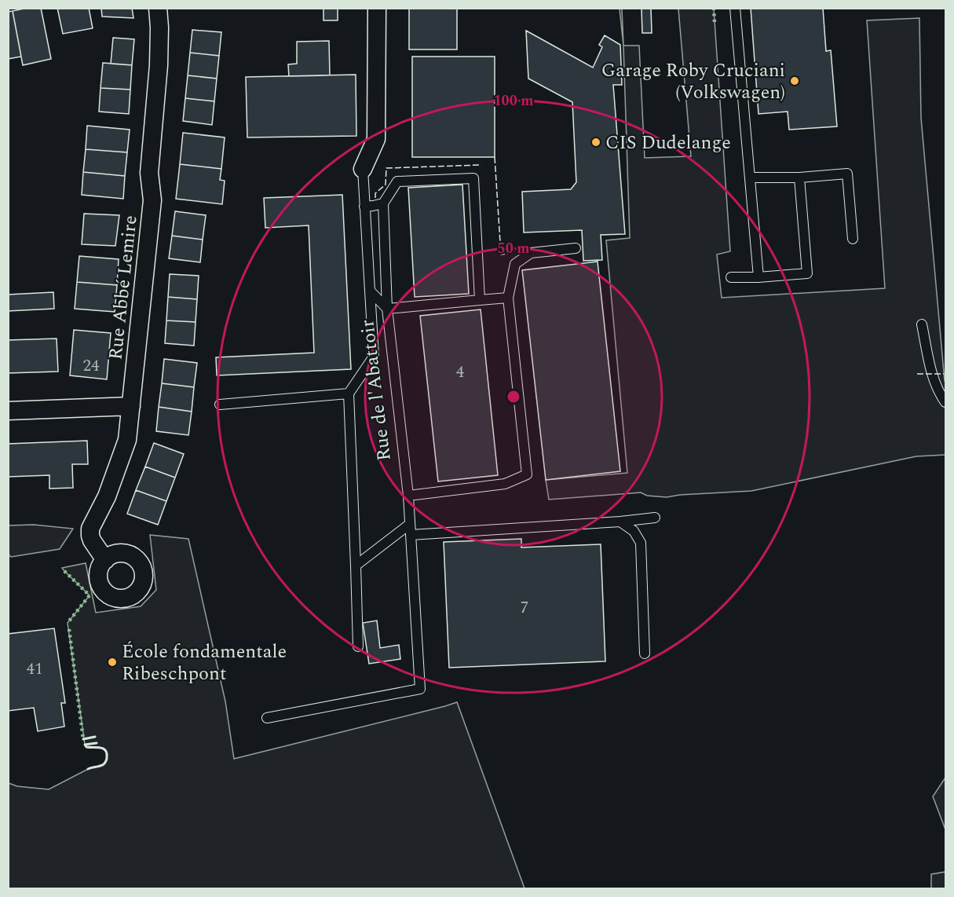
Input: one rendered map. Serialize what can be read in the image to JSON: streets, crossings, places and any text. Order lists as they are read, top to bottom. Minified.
{"streets":{"street":["Rue Abbé Lemire"],"lane":["Rue de l'Abattoir"]},"places":["Garage Roby Cruciani (Volkswagen)","CIS Dudelange","École fondamentale Ribeschpont"],"house_numbers":["24","4","7","41"],"rings":["100 m","50 m"]}
